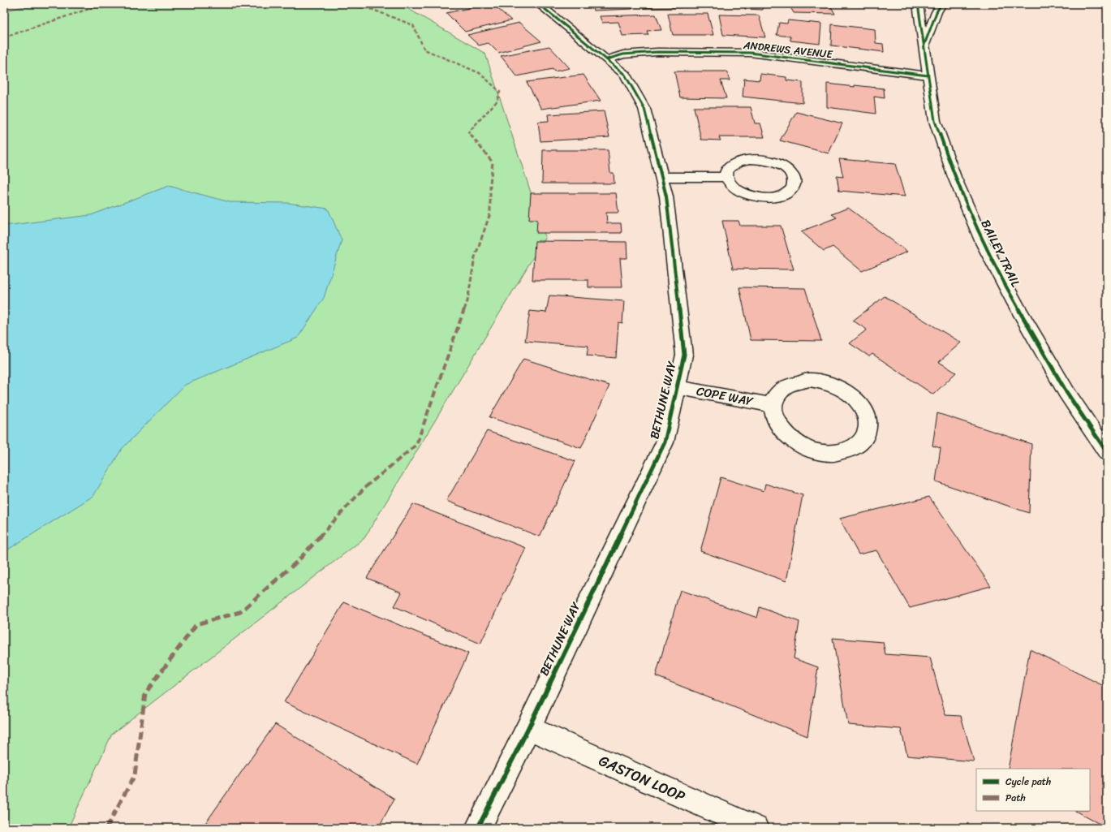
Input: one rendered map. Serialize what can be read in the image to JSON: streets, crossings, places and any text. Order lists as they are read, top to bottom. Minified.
{"streets":{"street":["ANDREWS AVENUE","BAILEY TRAIL","COPE WAY","BETHUNE WAY","GASTON LOOP"]},"crossings":[["ANDREWS AVENUE","BAILEY TRAIL"],["ANDREWS AVENUE","BETHUNE WAY"],["COPE WAY","BETHUNE WAY"],["BETHUNE WAY","GASTON LOOP"]],"legend":["Cycle path","Path"]}
